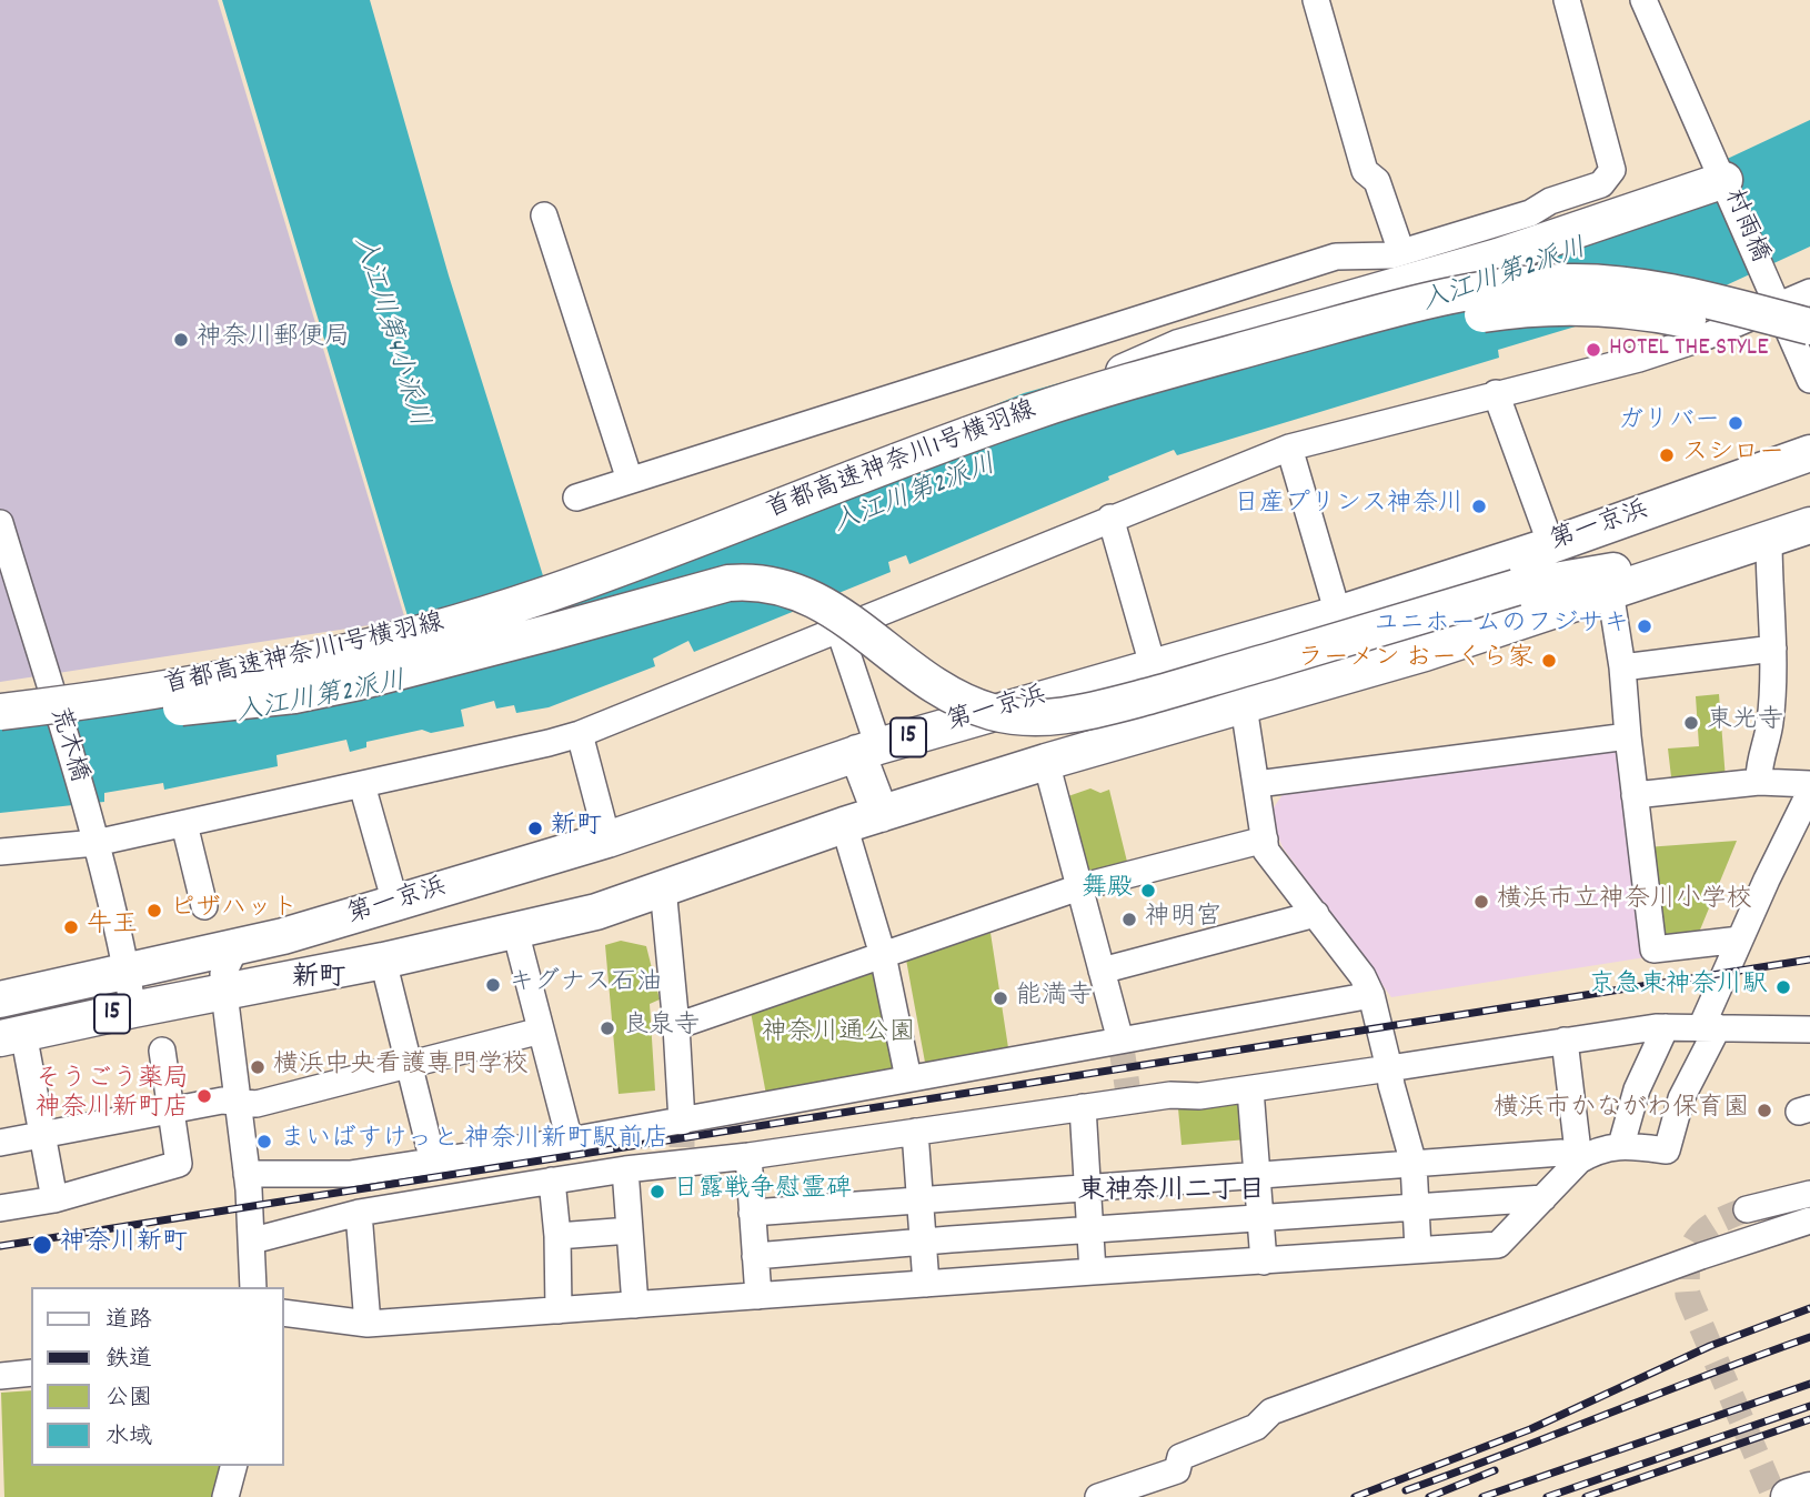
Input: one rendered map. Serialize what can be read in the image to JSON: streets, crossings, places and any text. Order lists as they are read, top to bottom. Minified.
{"streets":{"highway":["首都高速神奈川1号横羽線","第一京浜","15"],"street":["村雨橋","荒木橋"]},"crossings":[["第一京浜","15"],["第一京浜","荒木橋"]],"districts":["新町","東神奈川二丁目"],"water":["入江川第2派川","入江川第4小派川"],"parks":["神奈川通公園"],"places":["神奈川郵便局","HOTEL THE STYLE","ガリバー","スシロー","日産プリンス神奈川","ユニホームのフジサキ","ラーメン おーくら家","東光寺","新町","舞殿","横浜市立神奈川小学校","ピザハット","神明宮","牛王","キグナス石油","京急東神奈川駅","能満寺","良泉寺","横浜中央看護専門学校","そうごう薬局 神奈川新町店","横浜市かながわ保育園","まいばすけっと 神奈川新町駅前店","日露戦争慰霊碑","神奈川新町"],"legend":["道路","鉄道","公園","水域"]}
